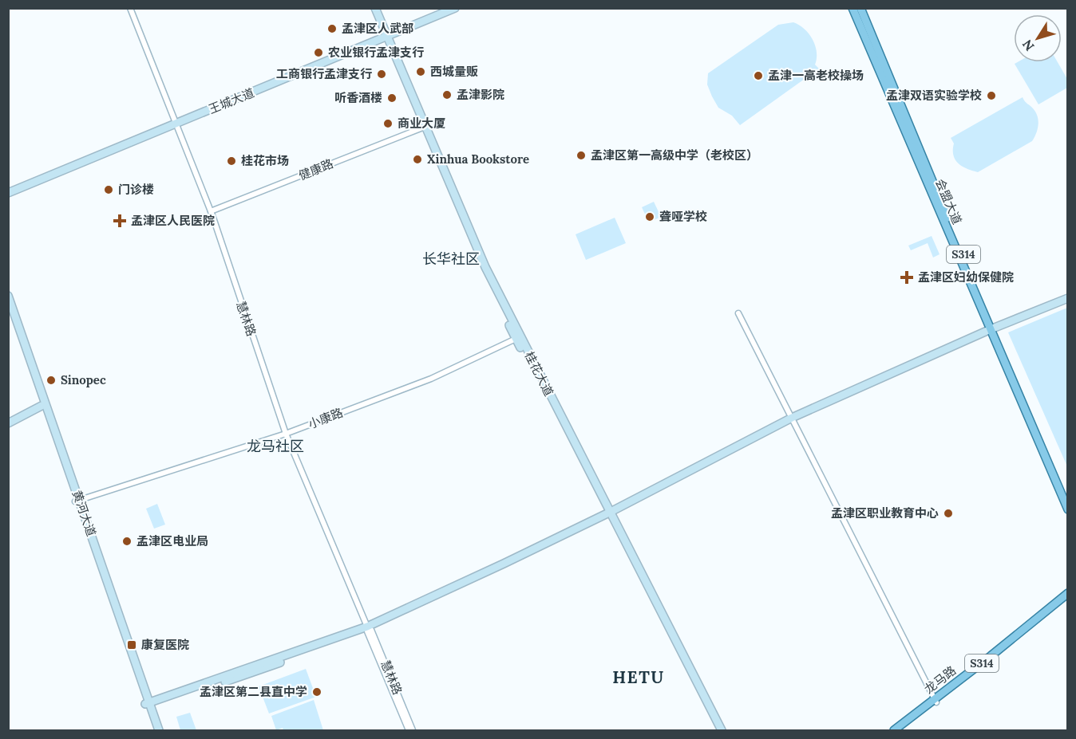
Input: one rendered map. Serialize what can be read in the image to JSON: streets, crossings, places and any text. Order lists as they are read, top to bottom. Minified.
{"streets":{"main road":["王城大道","会盟大道","S314","桂花大道","黄河大道","龙马路"],"street":["健康路","慧林路","小康路"]},"crossings":[["王城大道","慧林路"],["王城大道","桂花大道"],["健康路","慧林路"],["健康路","桂花大道"],["慧林路","小康路"],["桂花大道","小康路"],["小康路","黄河大道"]],"districts":["长华社区","龙马社区","HETU"],"places":{"other":["孟津区人武部","农业银行孟津支行","西城量贩","工商银行孟津支行","孟津一高老校操场","孟津影院","孟津双语实验学校","听香酒楼","商业大厦","孟津区第一高级中学（老校区）","Xinhua Bookstore","桂花市场","门诊楼","聋哑学校","Sinopec","孟津区职业教育中心","孟津区电业局","孟津区第二县直中学"],"health":["孟津区人民医院","孟津区妇幼保健院"],"transit":["康复医院"]},"north":"bottom left"}
